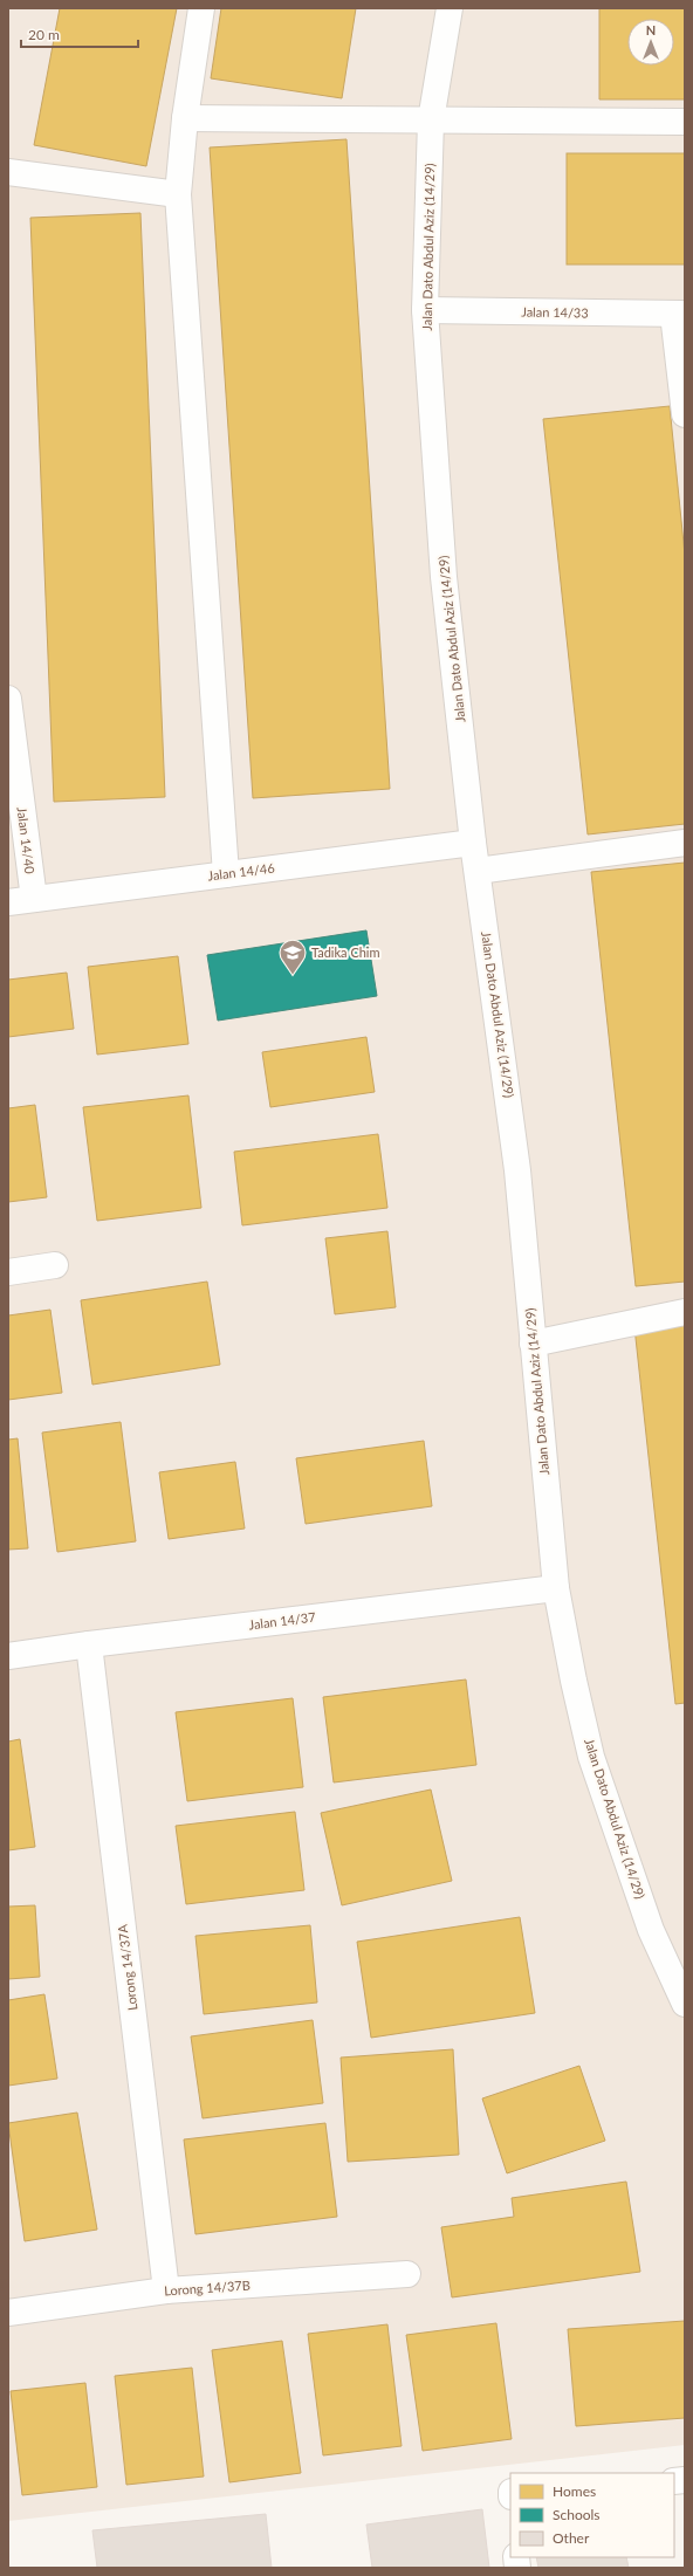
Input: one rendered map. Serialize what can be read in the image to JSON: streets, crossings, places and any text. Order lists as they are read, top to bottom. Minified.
{"streets":{"street":["Jalan Dato Abdul Aziz (14/29)","Jalan 14/33","Jalan 14/40","Jalan 14/46","Jalan 14/37","Lorong 14/37A","Lorong 14/37B"]},"crossings":[["Jalan Dato Abdul Aziz (14/29)","Jalan 14/33"],["Jalan Dato Abdul Aziz (14/29)","Jalan 14/46"],["Jalan Dato Abdul Aziz (14/29)","Jalan 14/37"],["Jalan 14/40","Jalan 14/46"],["Jalan 14/37","Lorong 14/37A"],["Lorong 14/37A","Lorong 14/37B"]],"places":{"school or university":["Tadika Chim"]},"legend":["Homes","Schools","Other"],"scale_bar":"20 m","north":"top"}
